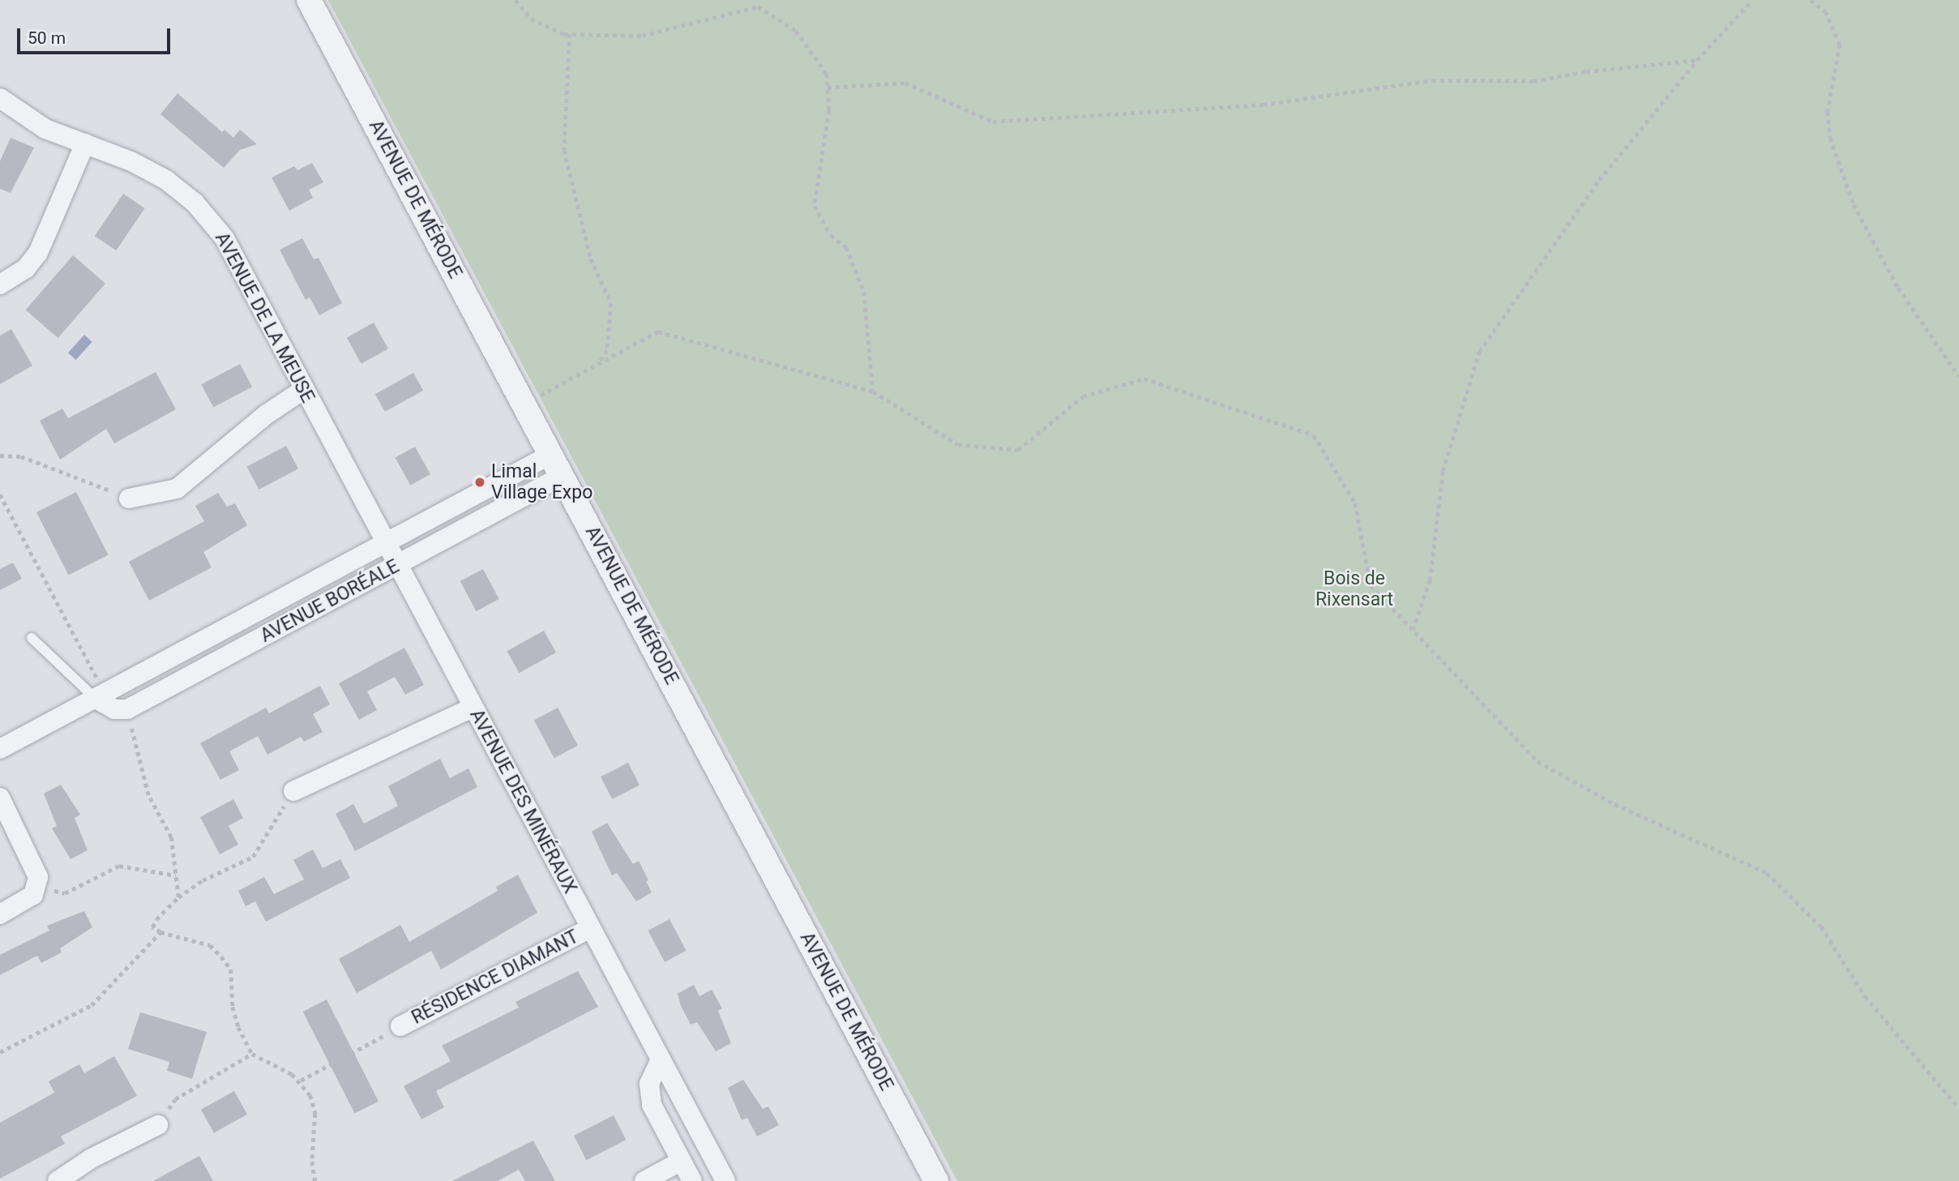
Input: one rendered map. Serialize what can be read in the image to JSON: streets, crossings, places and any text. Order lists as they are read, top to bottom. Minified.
{"streets":{"street":["AVENUE DE MÉRODE","AVENUE DE LA MEUSE","AVENUE BORÉALE","AVENUE DES MINÉRAUX","RÉSIDENCE DIAMANT"]},"crossings":[["AVENUE DE MÉRODE","AVENUE BORÉALE"],["AVENUE DE LA MEUSE","AVENUE BORÉALE"],["AVENUE DE LA MEUSE","AVENUE DES MINÉRAUX"],["AVENUE BORÉALE","AVENUE DES MINÉRAUX"],["AVENUE DES MINÉRAUX","RÉSIDENCE DIAMANT"]],"parks":["Bois de Rixensart"],"places":["Limal Village Expo"],"scale_bar":"50 m"}
